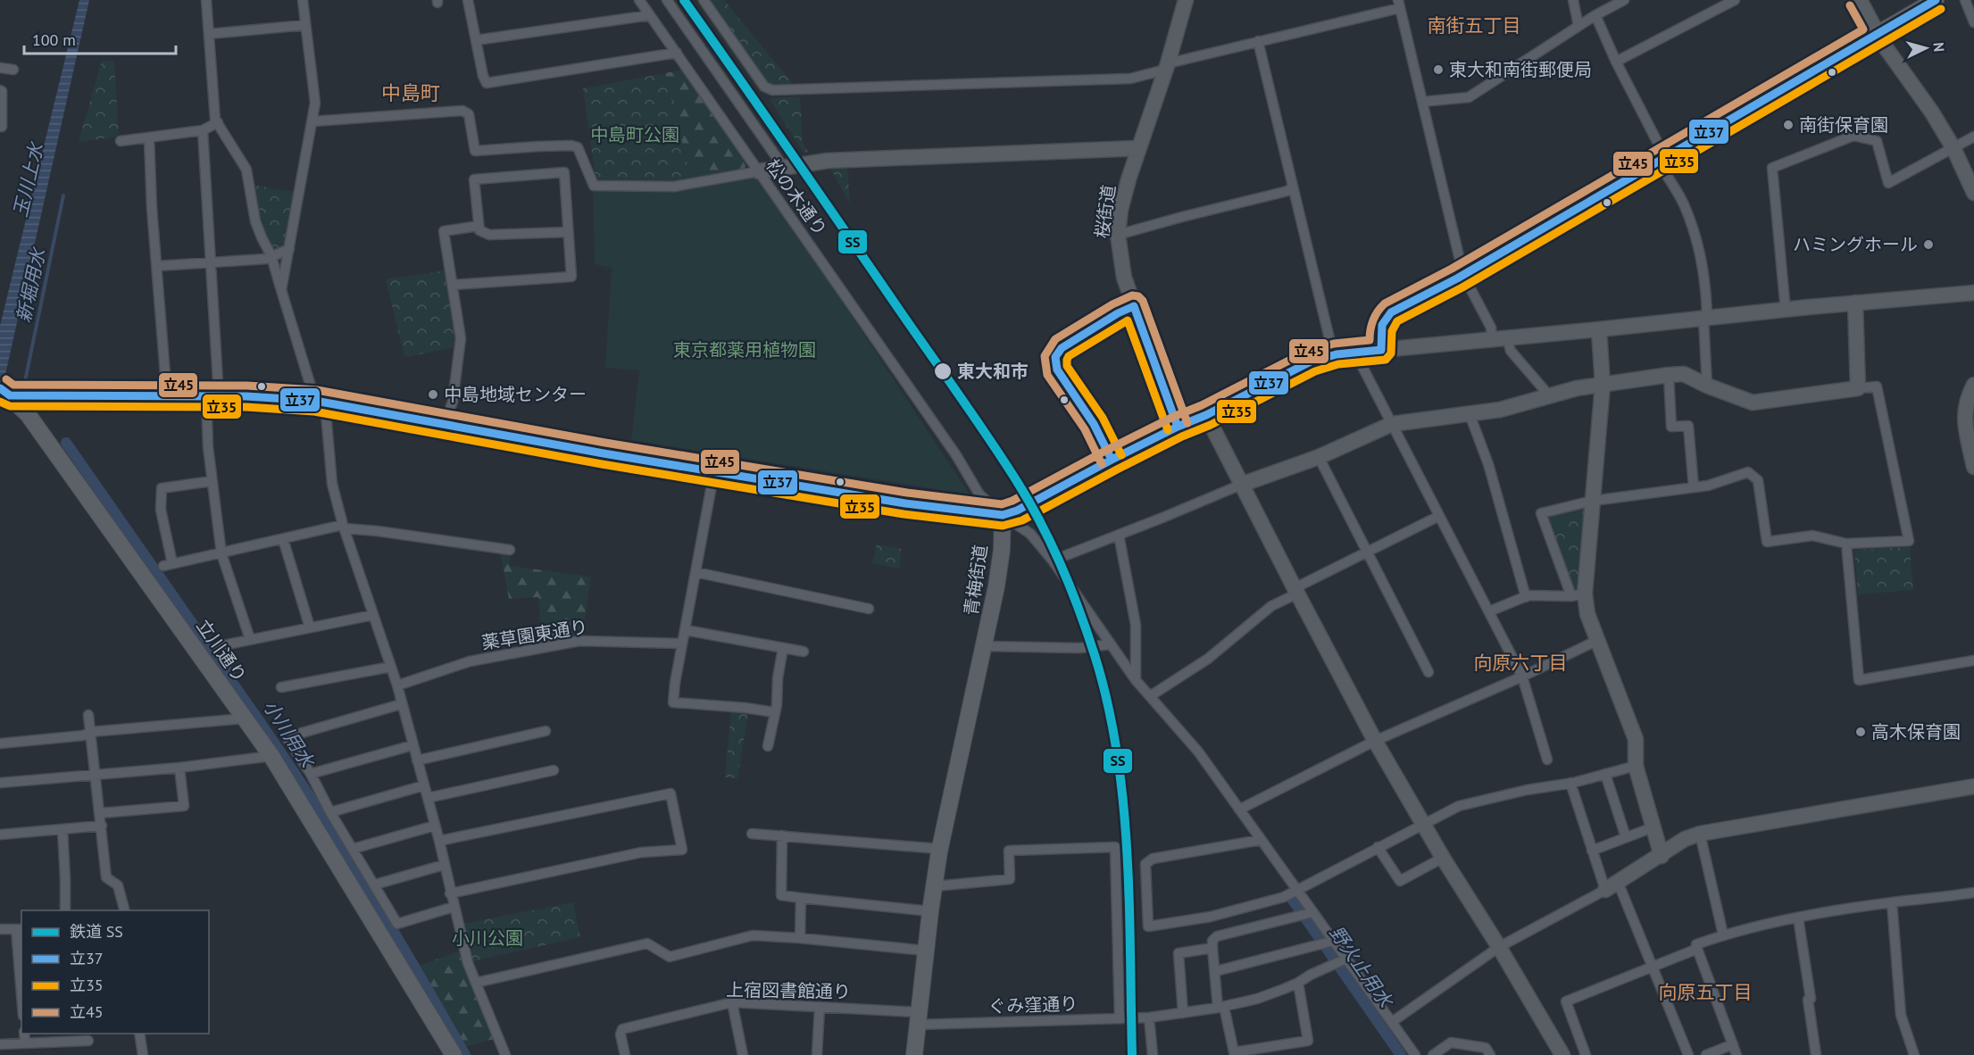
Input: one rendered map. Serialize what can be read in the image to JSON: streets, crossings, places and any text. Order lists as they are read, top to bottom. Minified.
{"streets":{"main road":["青梅街道","立川通り"],"street":["松の木通り","桜街道","薬草園東通り","上宿図書館通り","ぐみ窪通り"]},"crossings":[["松の木通り","青梅街道"],["松の木通り","ぐみ窪通り"],["青梅街道","上宿図書館通り"],["青梅街道","ぐみ窪通り"],["上宿図書館通り","ぐみ窪通り"]],"districts":["南街五丁目","中島町","向原六丁目","向原五丁目"],"water":["玉川上水","新堀用水","小川用水","野火止用水"],"parks":["中島町公園","東京都薬用植物園","小川公園"],"places":["東大和南街郵便局","南街保育園","ハミングホール","東大和市","中島地域センター","高木保育園"],"lines":["rail line SS","transit line 立37","transit line 立45","transit line 立35"],"legend":["鉄道 SS","立37","立35","立45"],"scale_bar":"100 m","north":"right"}
